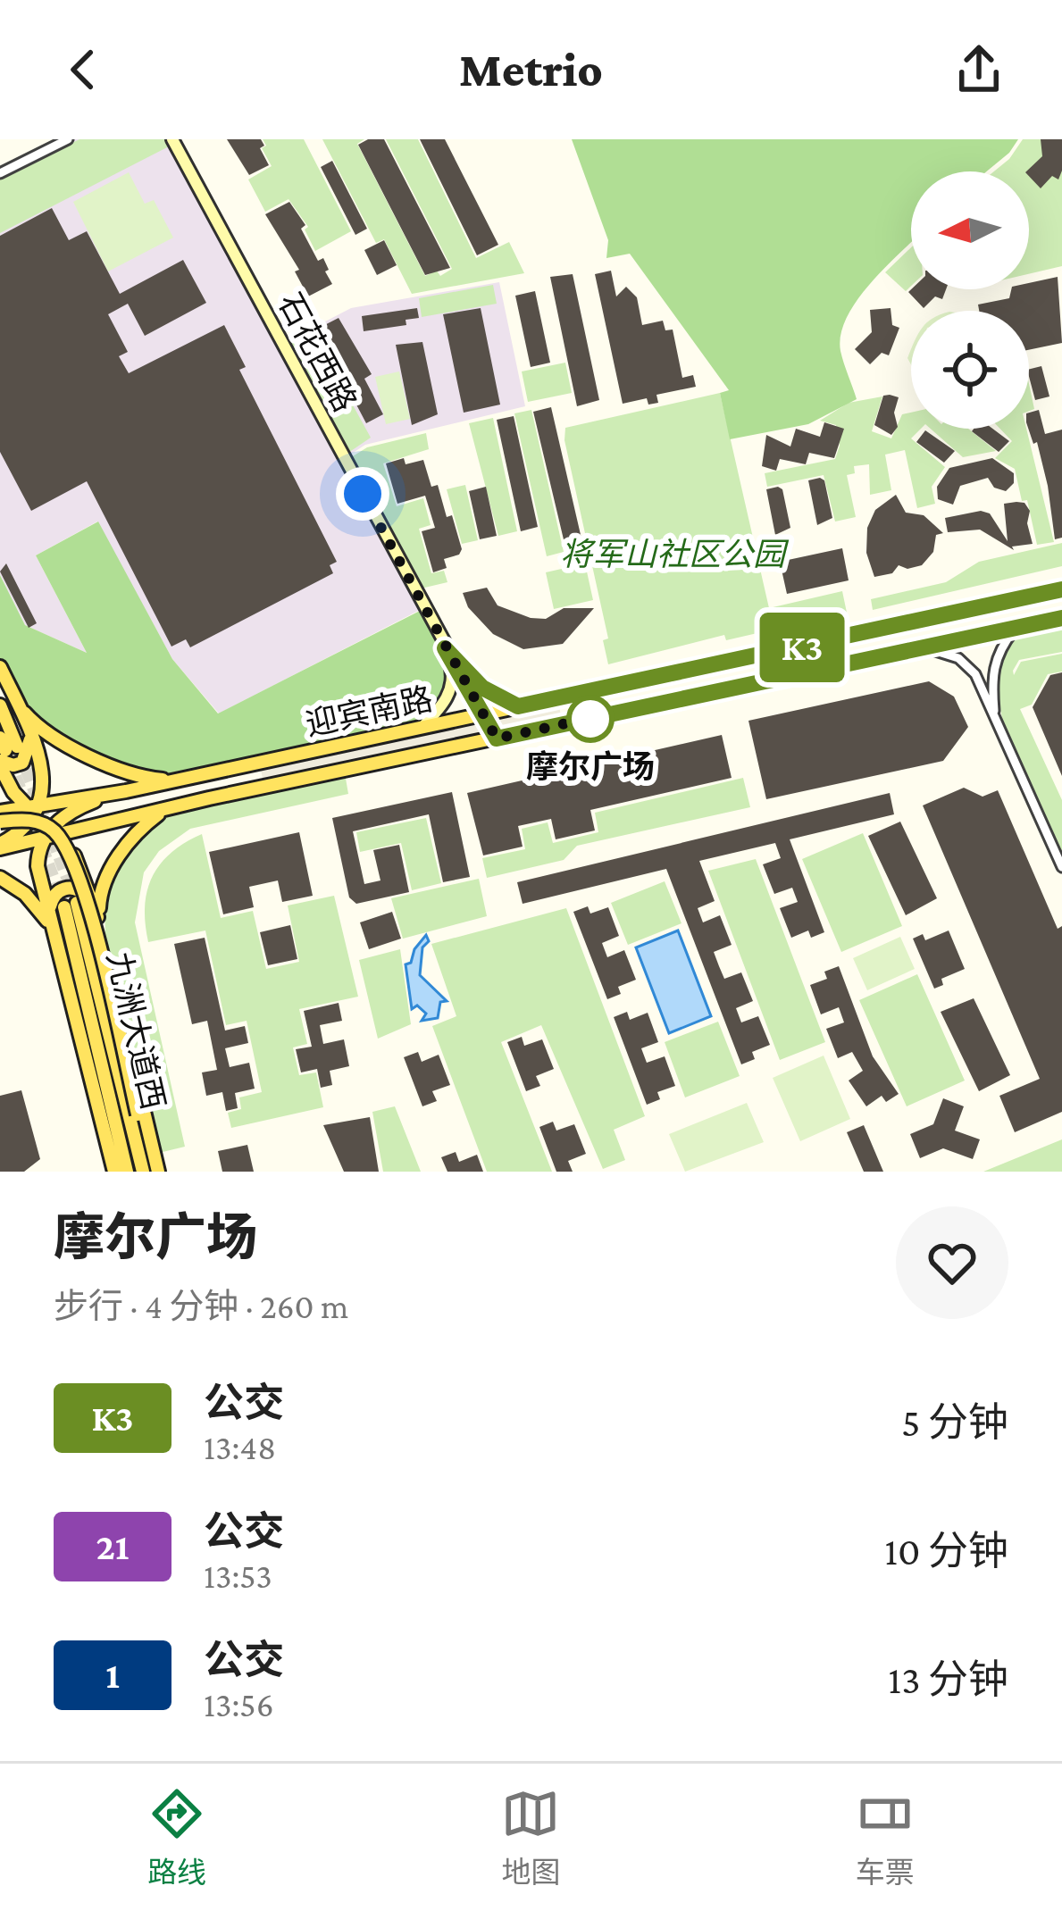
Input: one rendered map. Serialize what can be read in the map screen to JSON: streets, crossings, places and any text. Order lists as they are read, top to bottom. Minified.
{"streets":{"main road":["石花西路","迎宾南路","九洲大道西"]},"parks":["将军山社区公园"],"places":["摩尔广场"],"lines":["bus line K3"],"north":"left","page":{"header":"Metrio","on_map":"K3","heading":["摩尔广场","步行 · 4 分钟 · 260 m"],"list":[{"mark":"K3","name":"公交","note":"13:48","value":"5 分钟"},{"mark":"21","name":"公交","note":"13:53","value":"10 分钟"},{"mark":"1","name":"公交","note":"13:56","value":"13 分钟"}],"tabs":["路线","地图","车票"]}}
